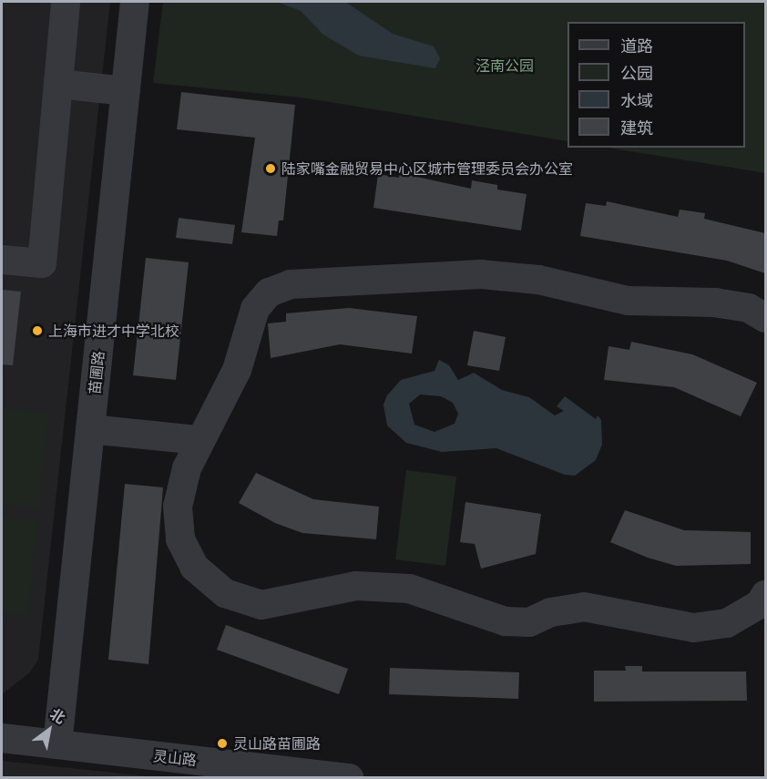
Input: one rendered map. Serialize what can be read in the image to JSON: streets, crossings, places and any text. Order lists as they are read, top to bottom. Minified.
{"streets":{"street":["苗圃路","灵山路"]},"crossings":[["苗圃路","灵山路"]],"parks":["泾南公园"],"places":["陆家嘴金融贸易中心区城市管理委员会办公室","上海市进才中学北校","灵山路苗圃路"],"legend":["道路","公园","水域","建筑"],"north":"top right"}
